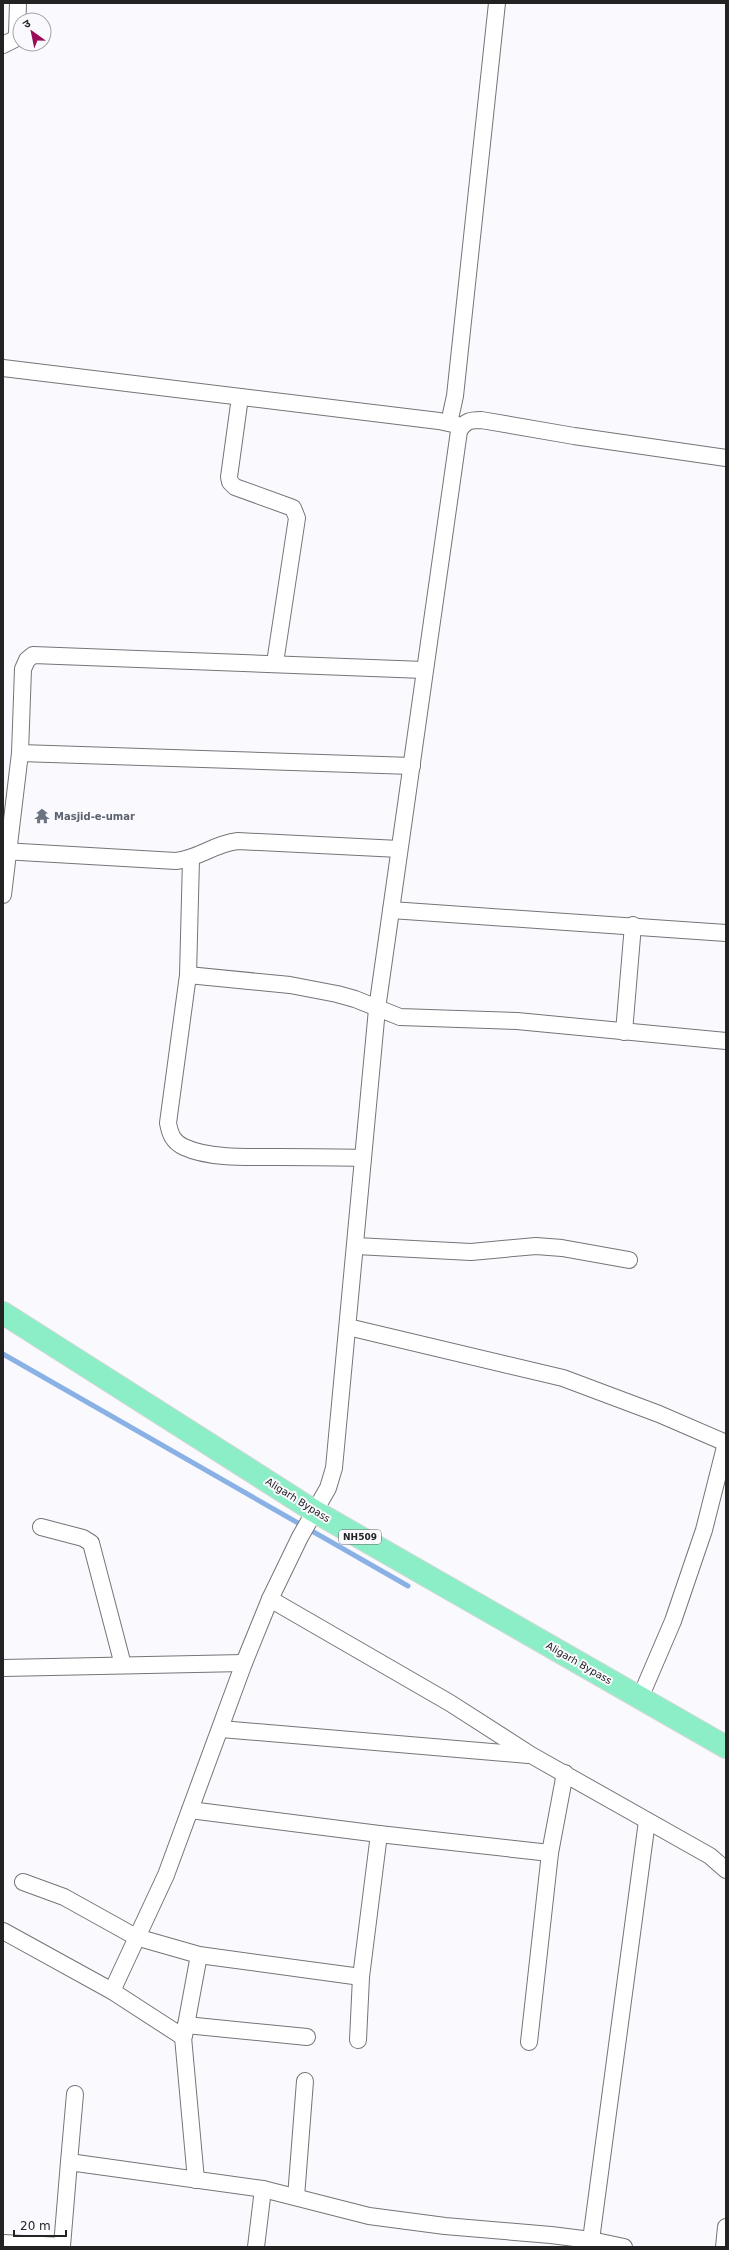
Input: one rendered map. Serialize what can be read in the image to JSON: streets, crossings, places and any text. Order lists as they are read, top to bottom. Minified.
{"streets":{"highway":["Aligarh Bypass","NH509"]},"places":{"temple":["Masjid-e-umar"]},"scale_bar":"20 m","north":"top left"}
